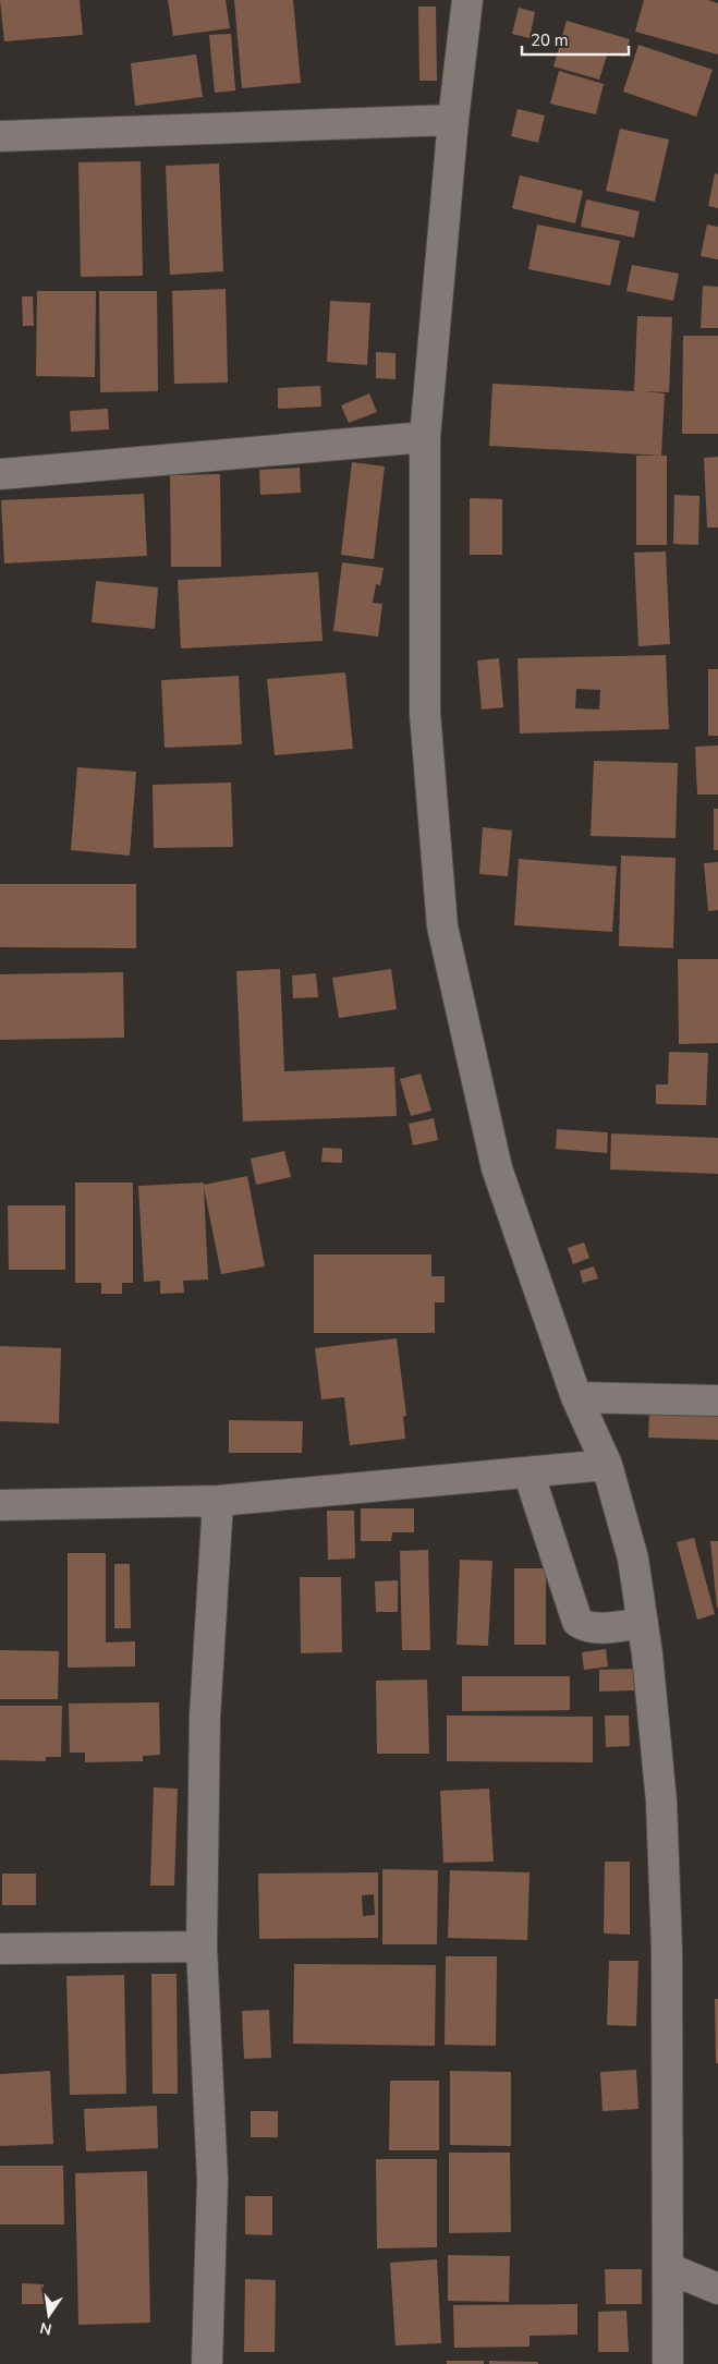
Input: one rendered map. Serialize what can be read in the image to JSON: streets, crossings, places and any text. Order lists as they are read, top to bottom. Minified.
{"scale_bar":"20 m","north":"bottom"}
